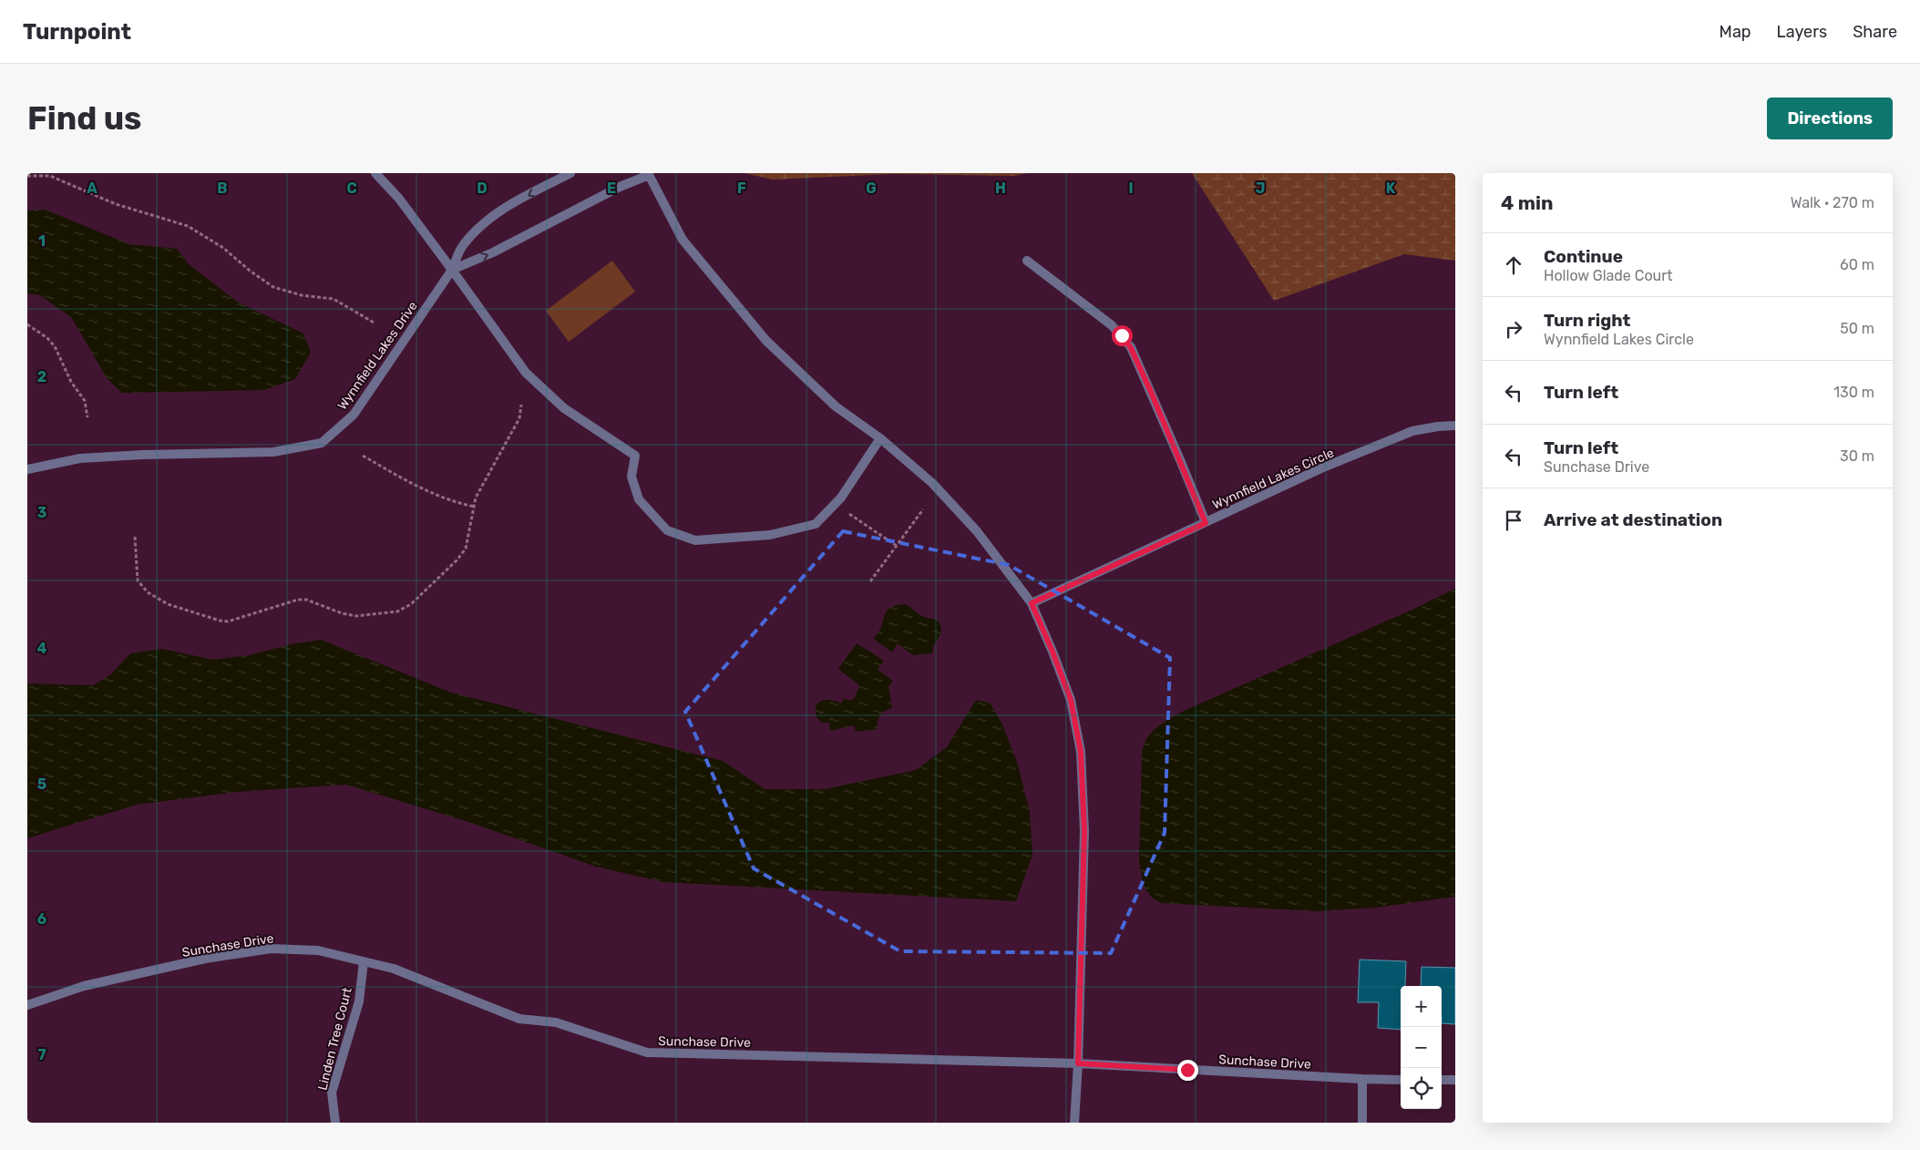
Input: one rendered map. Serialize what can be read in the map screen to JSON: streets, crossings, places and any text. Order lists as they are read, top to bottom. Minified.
{"streets":{"street":["Wynnfield Lakes Drive","Wynnfield Lakes Circle","Sunchase Drive","Linden Tree Court"]},"crossings":[["Sunchase Drive","Linden Tree Court"]],"page":{"header":"Turnpoint","nav":["Map","Layers","Share"],"buttons":"Directions","title":"Find us","heading":["4 min","Walk · 270 m"],"list":[["Continue","Hollow Glade Court","60 m"],["Turn right","Wynnfield Lakes Circle","50 m"],["Turn left","130 m"],["Turn left","Sunchase Drive","30 m"],"Arrive at destination"],"map_buttons":["+","−"]},"grid":{"columns":["A","B","C","D","E","F","G","H","I","J","K"],"rows":["1","2","3","4","5","6","7"]}}
